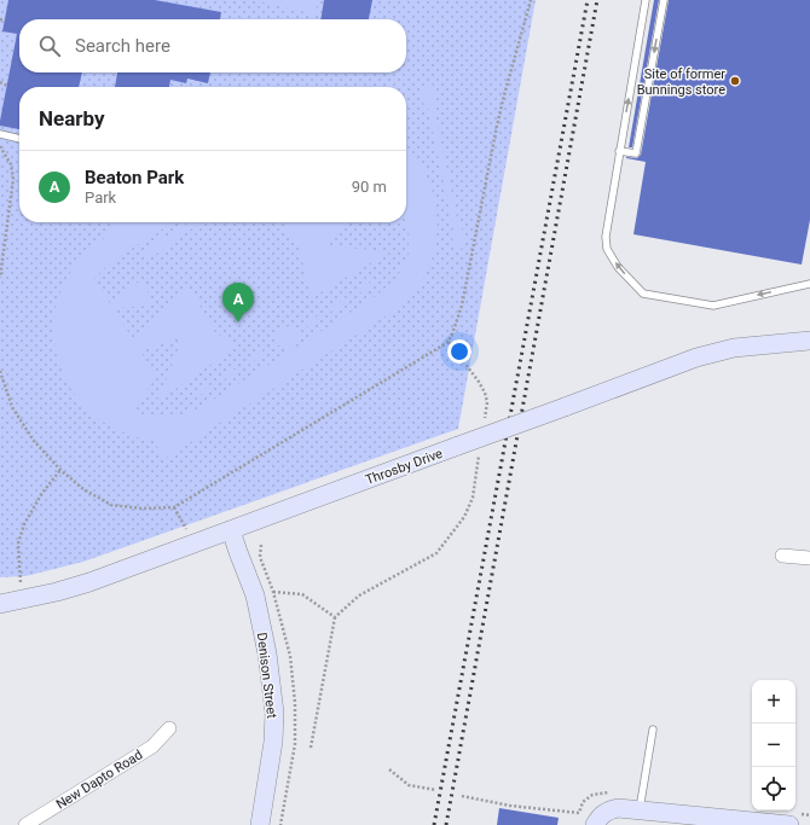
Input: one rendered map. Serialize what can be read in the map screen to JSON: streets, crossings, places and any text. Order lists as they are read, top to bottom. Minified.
{"streets":{"main road":["Throsby Drive","Denison Street"],"street":["New Dapto Road"]},"crossings":[["Throsby Drive","Denison Street"]],"places":["Site of former Bunnings store"],"page":{"search":"Search here","heading":"Nearby","list":[{"mark":"A","name":"Beaton Park","note":"Park","value":"90 m"}],"pins":"A","map_buttons":["+","−"]}}
